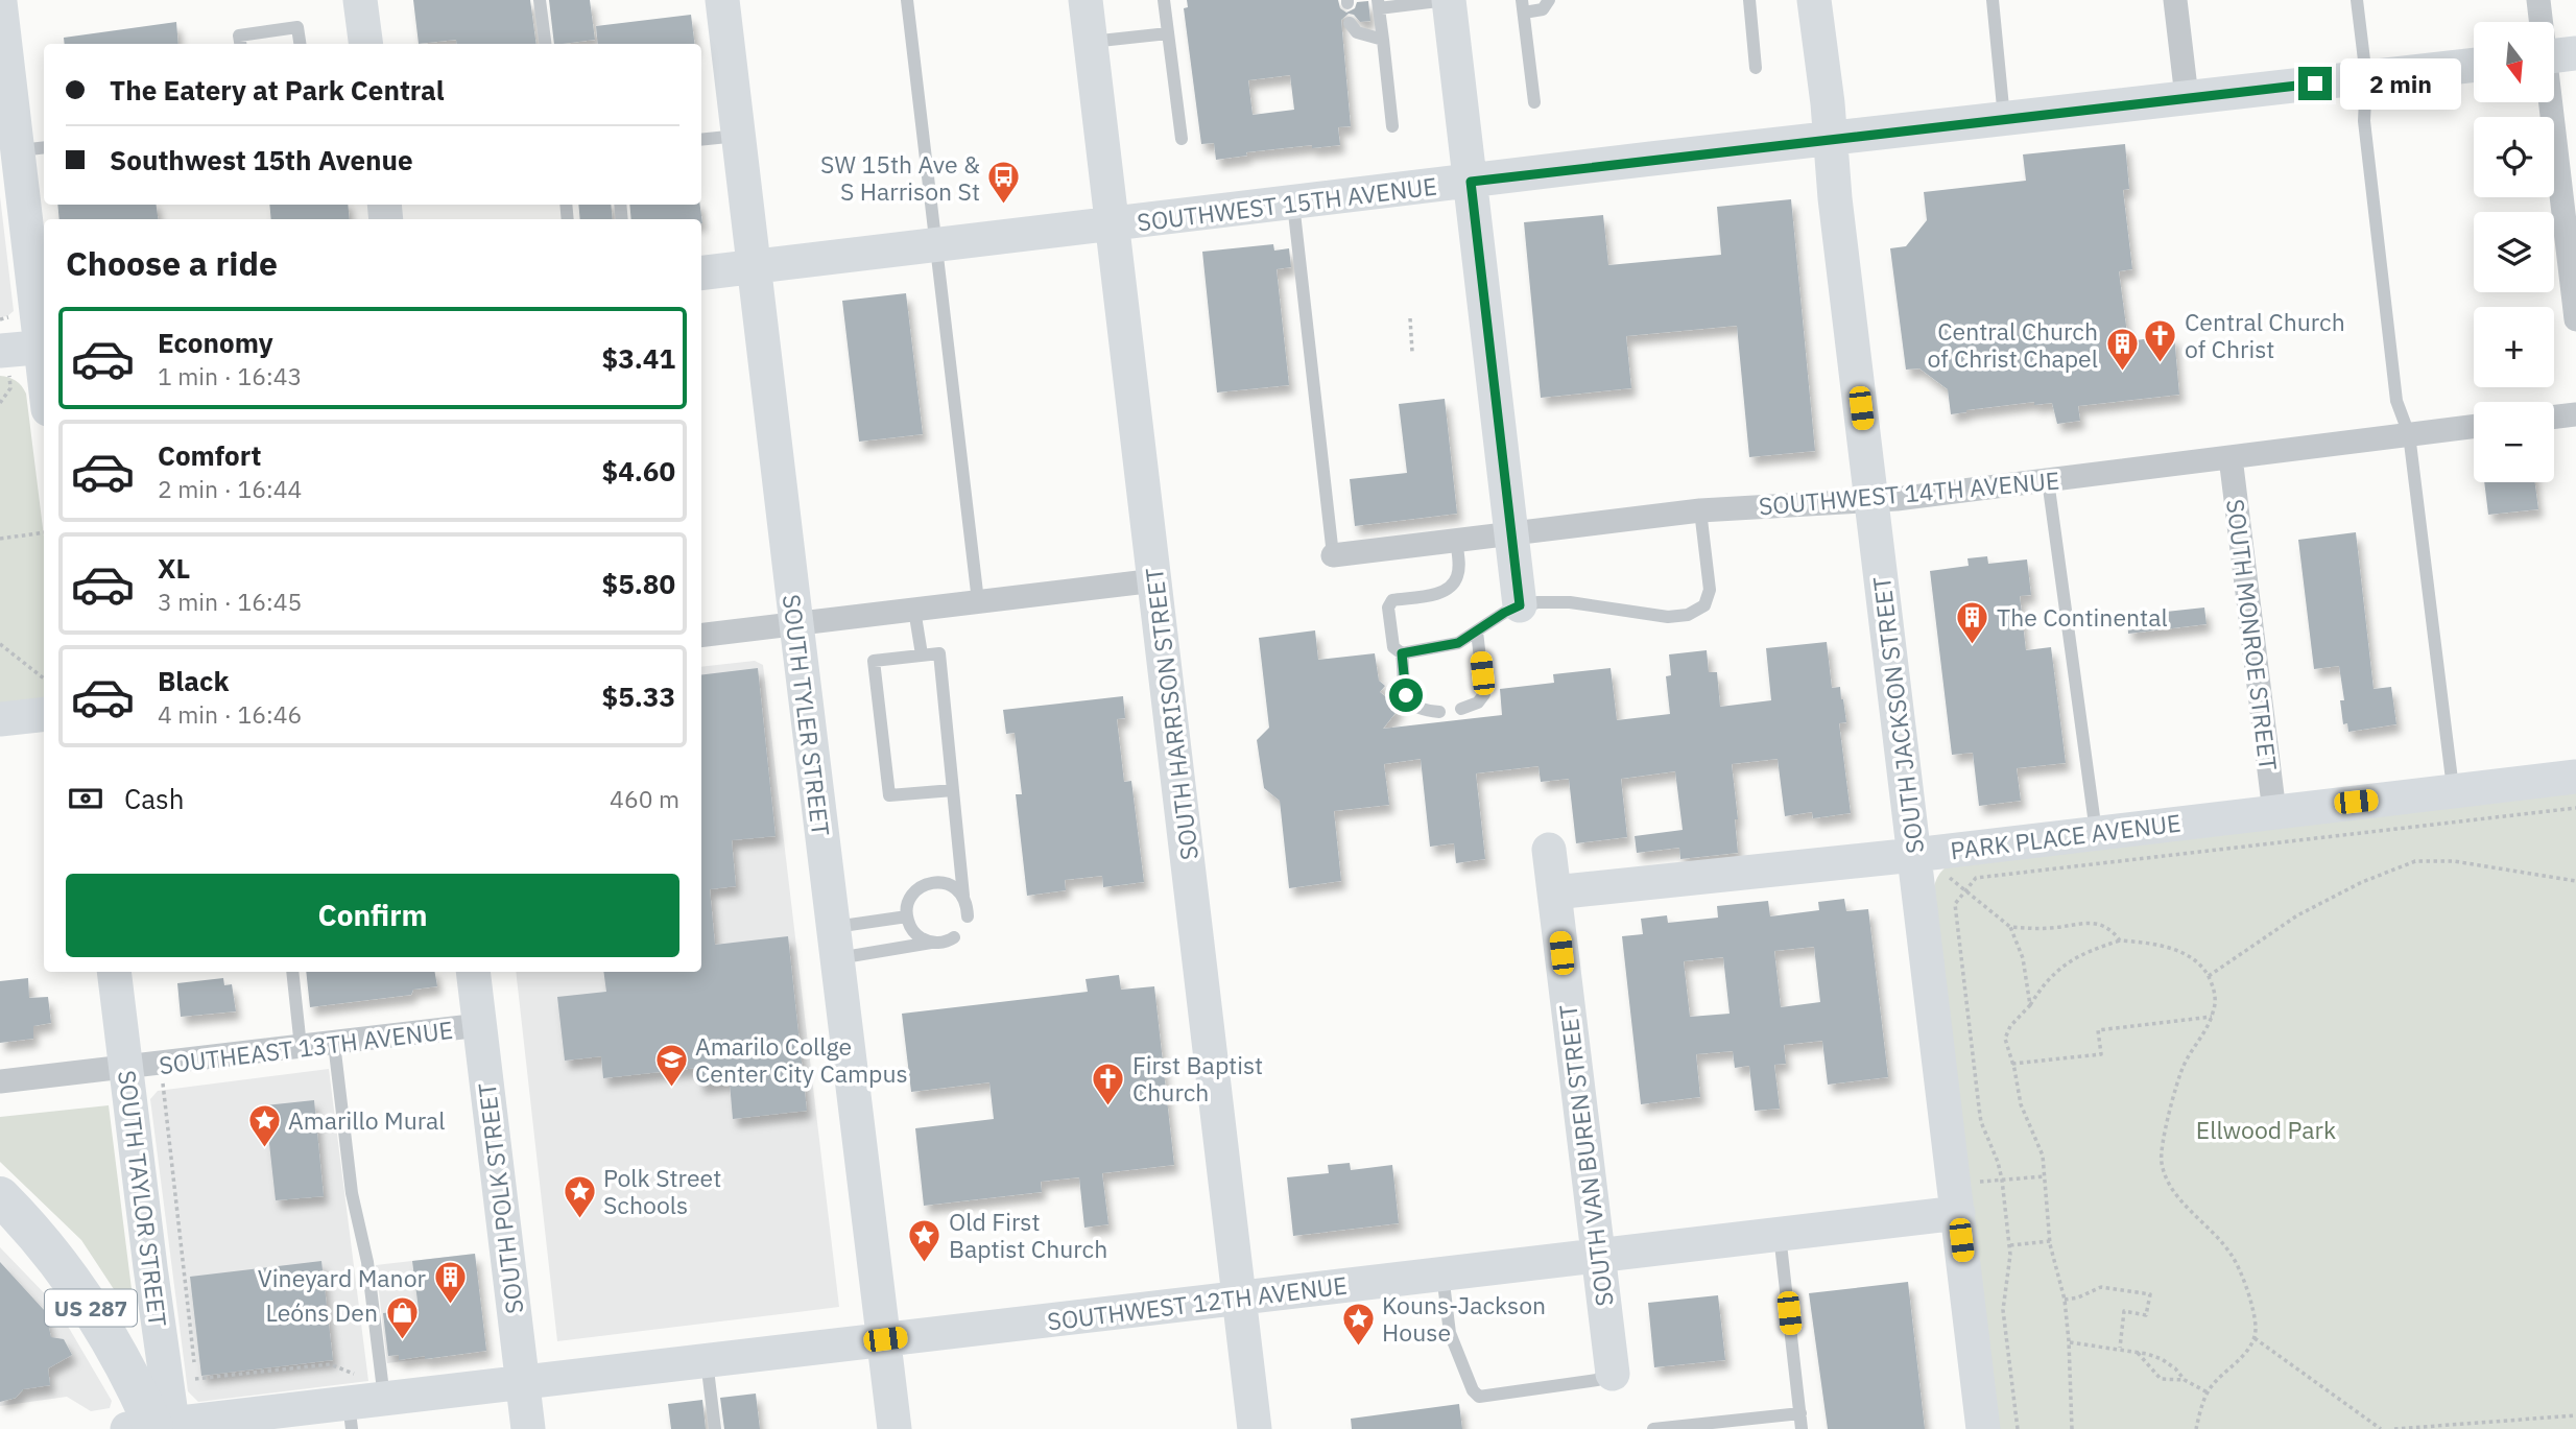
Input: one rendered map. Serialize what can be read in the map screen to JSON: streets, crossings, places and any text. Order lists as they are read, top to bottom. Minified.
{"streets":{"highway":["US 287"],"main road":["SOUTHWEST 15TH AVENUE","SOUTH HARRISON STREET","SOUTH TYLER STREET","SOUTH JACKSON STREET","PARK PLACE AVENUE","SOUTH VAN BUREN STREET","SOUTH TAYLOR STREET","SOUTH POLK STREET","SOUTHWEST 12TH AVENUE"],"street":["SOUTHWEST 14TH AVENUE","SOUTH MONROE STREET","SOUTHEAST 13TH AVENUE"]},"crossings":[["SOUTHWEST 15TH AVENUE","SOUTH HARRISON STREET"],["SOUTHWEST 15TH AVENUE","SOUTH TYLER STREET"],["SOUTHWEST 15TH AVENUE","SOUTH JACKSON STREET"],["SOUTHWEST 14TH AVENUE","SOUTH MONROE STREET"],["SOUTHWEST 14TH AVENUE","SOUTH JACKSON STREET"],["SOUTH MONROE STREET","PARK PLACE AVENUE"],["SOUTH HARRISON STREET","SOUTHWEST 12TH AVENUE"],["SOUTH TYLER STREET","SOUTHWEST 12TH AVENUE"],["SOUTH JACKSON STREET","PARK PLACE AVENUE"],["SOUTH JACKSON STREET","SOUTHWEST 12TH AVENUE"],["PARK PLACE AVENUE","SOUTH VAN BUREN STREET"],["SOUTHEAST 13TH AVENUE","SOUTH TAYLOR STREET"],["SOUTHEAST 13TH AVENUE","SOUTH POLK STREET"],["SOUTH VAN BUREN STREET","SOUTHWEST 12TH AVENUE"],["SOUTH TAYLOR STREET","SOUTHWEST 12TH AVENUE"],["SOUTH TAYLOR STREET","US 287"],["SOUTH POLK STREET","SOUTHWEST 12TH AVENUE"],["SOUTHWEST 12TH AVENUE","US 287"]],"parks":["Ellwood Park"],"places":{"bus stop":["SW 15th Ave & S Harrison St"],"church":["Central Church of Christ","First Baptist Church"],"building":["Central Church of Christ Chapel","The Continental","Vineyard Manor"],"school or university":["Amarilo Collge Center City Campus"],"place":["Amarillo Mural","Polk Street Schools","Old First Baptist Church","Kouns-Jackson House"],"shop":["Leóns Den"]},"north":"bottom","page":{"map_buttons":["+","−"],"banner":["The Eatery at Park Central","Southwest 15th Avenue"],"bubble":"2 min","heading":"Choose a ride","list":[{"name":"Economy","note":"1 min · 16:43","value":"$3.41"},{"name":"Comfort","note":"2 min · 16:44","value":"$4.60"},{"name":"XL","note":"3 min · 16:45","value":"$5.80"},{"name":"Black","note":"4 min · 16:46","value":"$5.33"}],"pay":["Cash","460 m"],"buttons":"Confirm"}}
